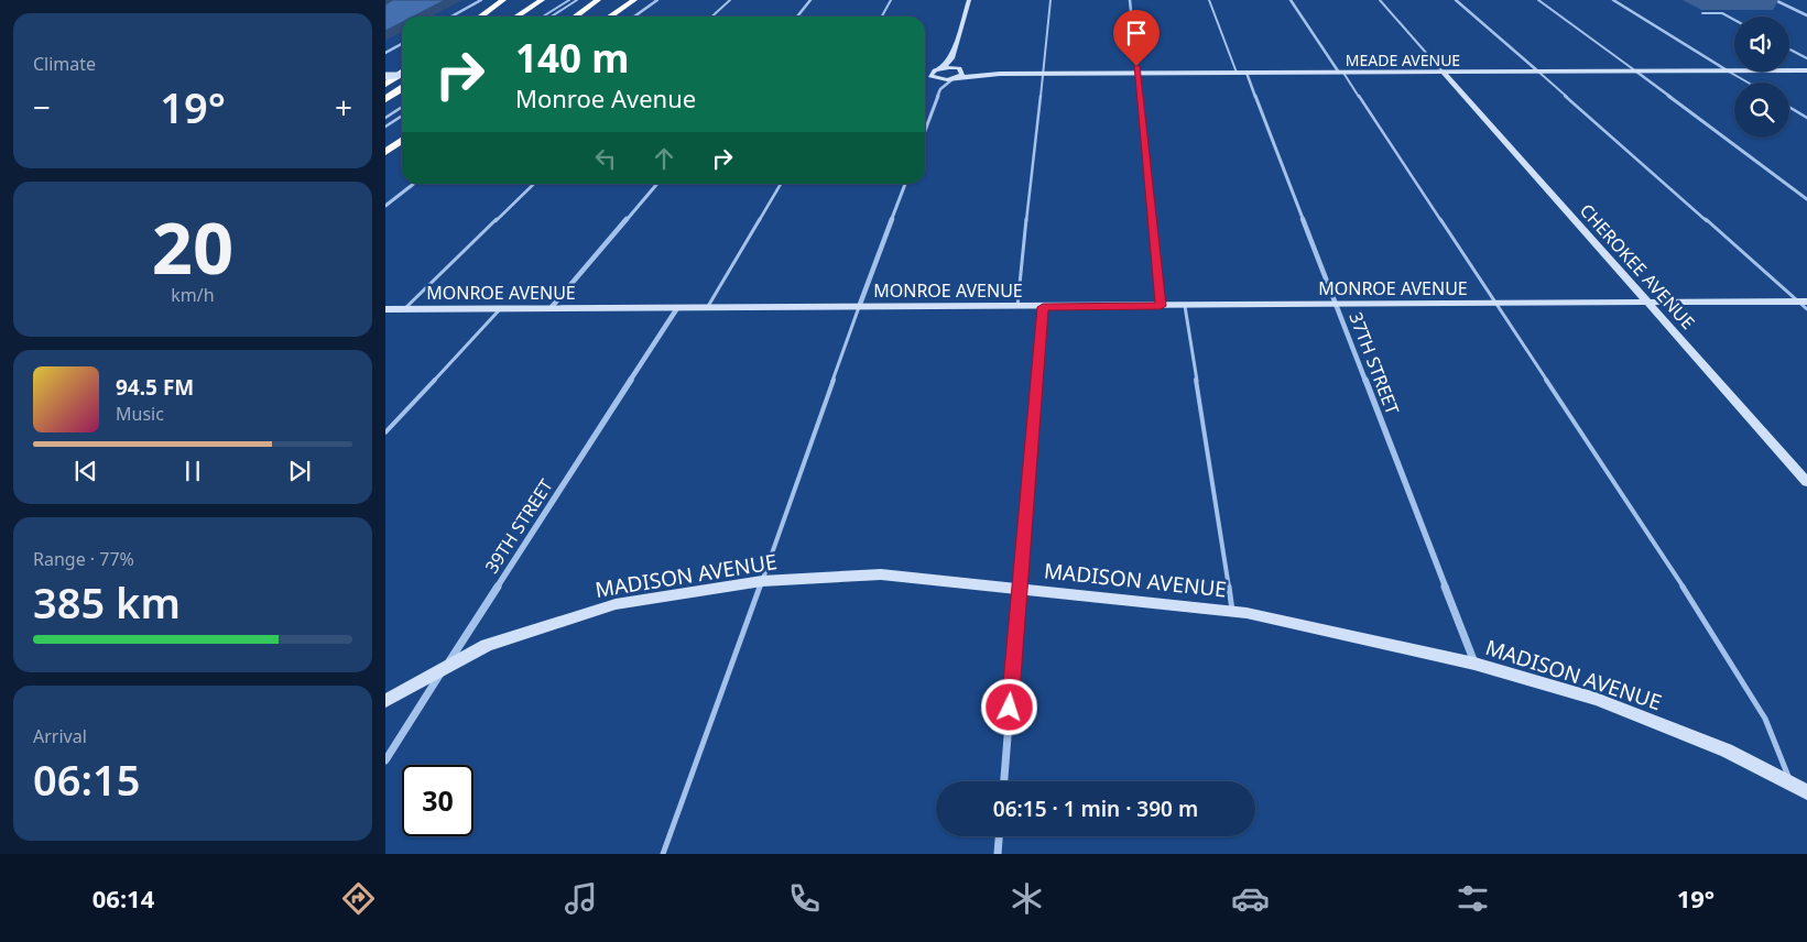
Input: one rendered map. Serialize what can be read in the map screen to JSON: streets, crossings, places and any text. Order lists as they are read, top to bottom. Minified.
{"streets":{"street":["MEADE AVENUE","CHEROKEE AVENUE","MONROE AVENUE","37TH STREET","39TH STREET","MADISON AVENUE"]},"crossings":[["MEADE AVENUE","CHEROKEE AVENUE"],["MEADE AVENUE","37TH STREET"],["CHEROKEE AVENUE","MONROE AVENUE"],["MONROE AVENUE","37TH STREET"],["MONROE AVENUE","39TH STREET"],["37TH STREET","MADISON AVENUE"],["39TH STREET","MADISON AVENUE"]],"page":{"tile":["Climate",["20","km/h"],["Range · 77%","385 km"],["Arrival","06:15"]],"turn":["140 m","Monroe Avenue"],"heat":["−","19°","+"],"song":["94.5 FM","Music"],"limit":"30","trip":"06:15 · 1 min · 390 m","tabs":["06:14","19°"]}}
